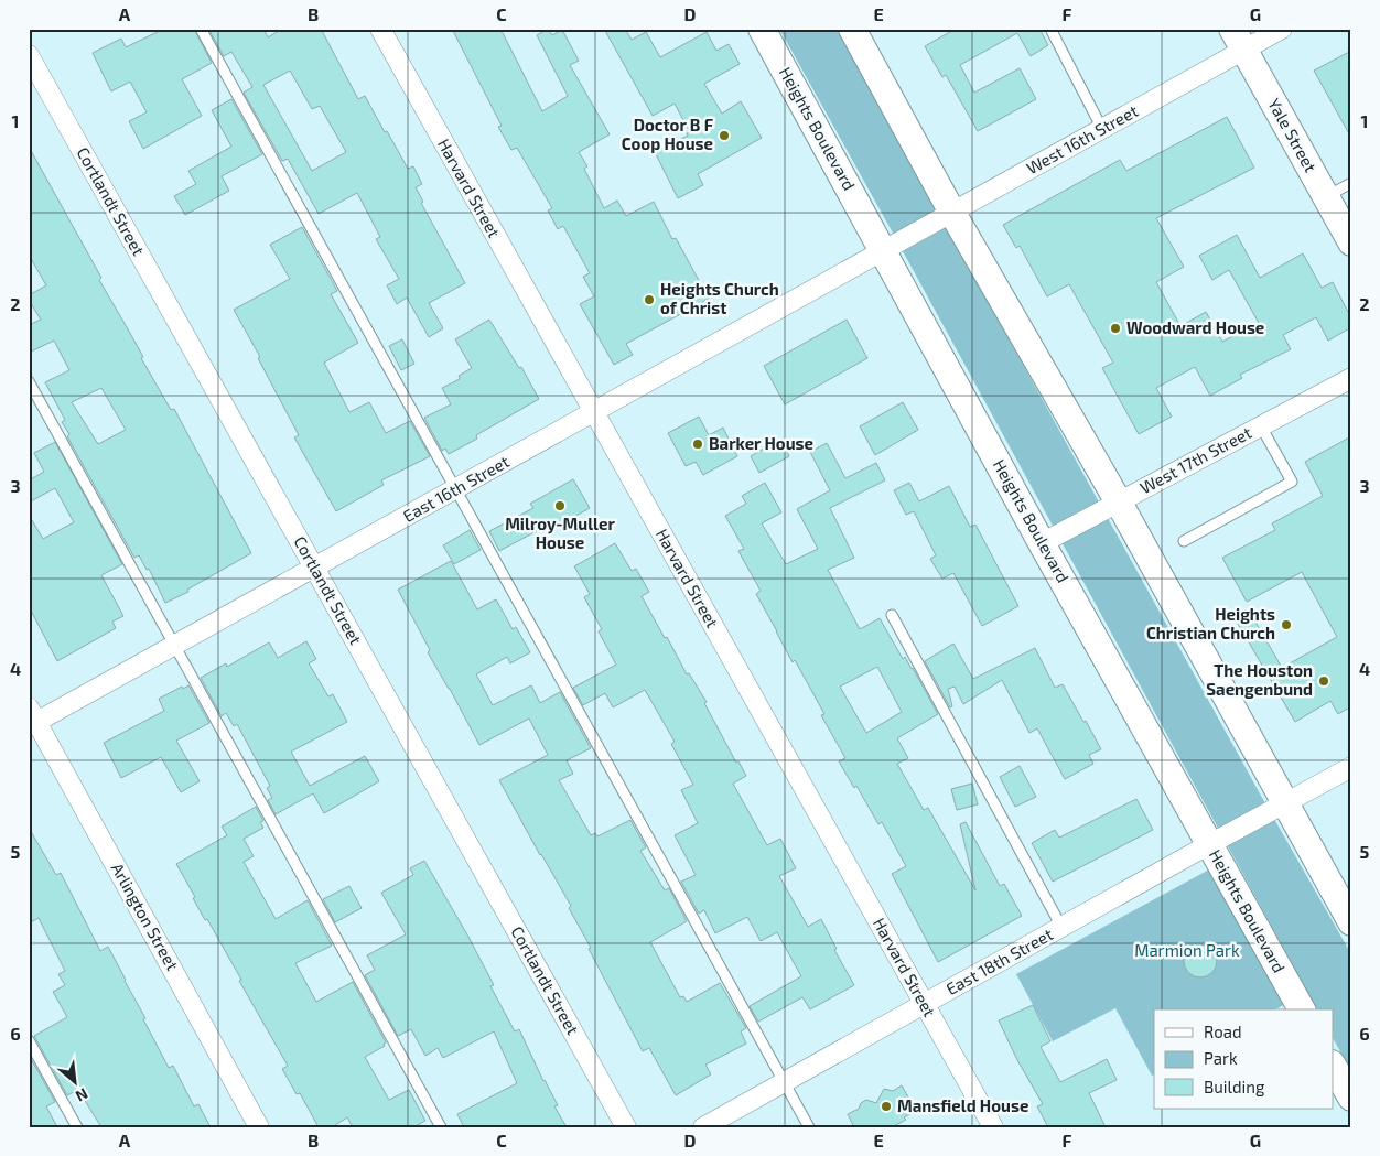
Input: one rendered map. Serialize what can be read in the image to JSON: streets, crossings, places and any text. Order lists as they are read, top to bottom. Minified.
{"streets":{"main road":["Heights Boulevard","Yale Street"],"street":["West 16th Street","Harvard Street","Cortlandt Street","West 17th Street","East 16th Street","Arlington Street","East 18th Street"]},"crossings":[["Heights Boulevard","West 16th Street"],["Heights Boulevard","West 17th Street"],["Heights Boulevard","East 16th Street"],["Heights Boulevard","East 18th Street"],["Yale Street","West 16th Street"],["West 16th Street","East 16th Street"],["Harvard Street","East 16th Street"],["Harvard Street","East 18th Street"],["Cortlandt Street","East 16th Street"],["East 16th Street","Arlington Street"]],"parks":["Marmion Park"],"places":["Doctor B F Coop House","Heights Church of Christ","Woodward House","Barker House","Milroy-Muller House","Heights Christian Church","The Houston Saengenbund","Mansfield House"],"legend":["Road","Park","Building"],"north":"bottom right","grid":{"columns":["A","B","C","D","E","F","G"],"rows":["1","2","3","4","5","6"]}}
